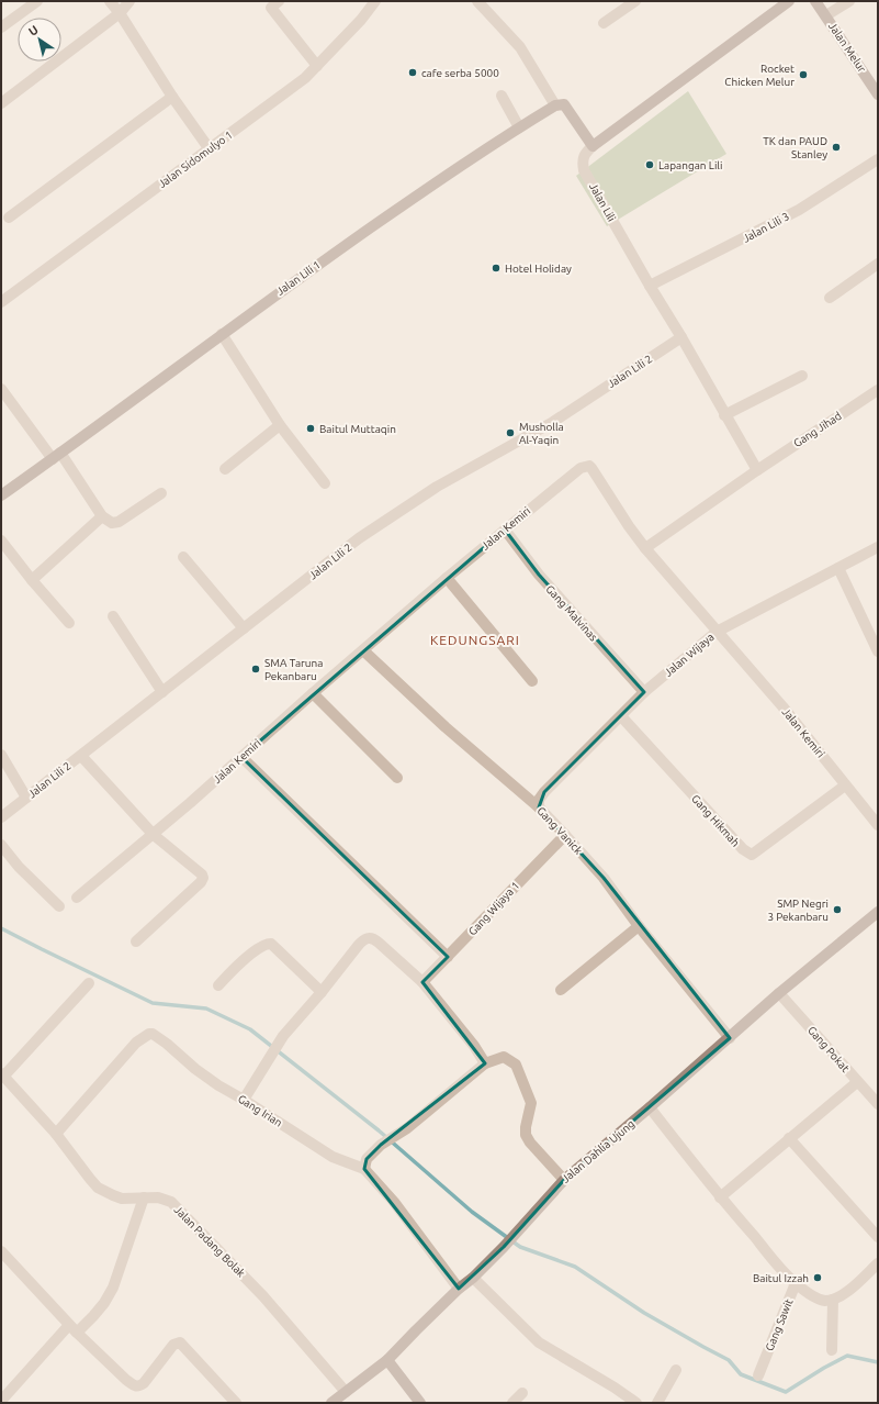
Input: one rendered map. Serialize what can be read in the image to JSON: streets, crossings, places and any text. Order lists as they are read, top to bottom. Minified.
{"streets":{"street":["Jalan Melur","Jalan Sidomulyo 1","Jalan Lili","Jalan Lili 3","Jalan Lili 1","Jalan Lili 2","Gang Jihad","Jalan Kemiri","Gang Malvinas","Jalan Wijaya","Gang Hikmah","Gang Vanick","Gang Wijaya 1","Gang Pokat","Gang Irian","Jalan Dahlia Ujung","Jalan Padang Bolak","Gang Sawit"]},"crossings":[["Jalan Lili","Jalan Lili 3"],["Jalan Lili","Jalan Lili 2"],["Jalan Lili","Gang Jihad"],["Gang Jihad","Jalan Kemiri"],["Jalan Kemiri","Gang Malvinas"],["Jalan Kemiri","Jalan Wijaya"],["Jalan Kemiri","Gang Hikmah"],["Jalan Kemiri","Gang Vanick"],["Gang Malvinas","Jalan Wijaya"],["Jalan Wijaya","Gang Hikmah"],["Jalan Wijaya","Gang Vanick"],["Gang Vanick","Gang Wijaya 1"],["Gang Vanick","Jalan Dahlia Ujung"],["Gang Pokat","Jalan Dahlia Ujung"],["Gang Irian","Jalan Dahlia Ujung"],["Gang Irian","Jalan Padang Bolak"],["Jalan Dahlia Ujung","Jalan Padang Bolak"]],"districts":["KEDUNGSARI"],"places":["cafe serba 5000","Rocket Chicken Melur","TK dan PAUD Stanley","Lapangan Lili","Hotel Holiday","Baitul Muttaqin","Musholla Al-Yaqin","SMA Taruna Pekanbaru","SMP Negri 3 Pekanbaru","Baitul Izzah"],"north":"top left"}
